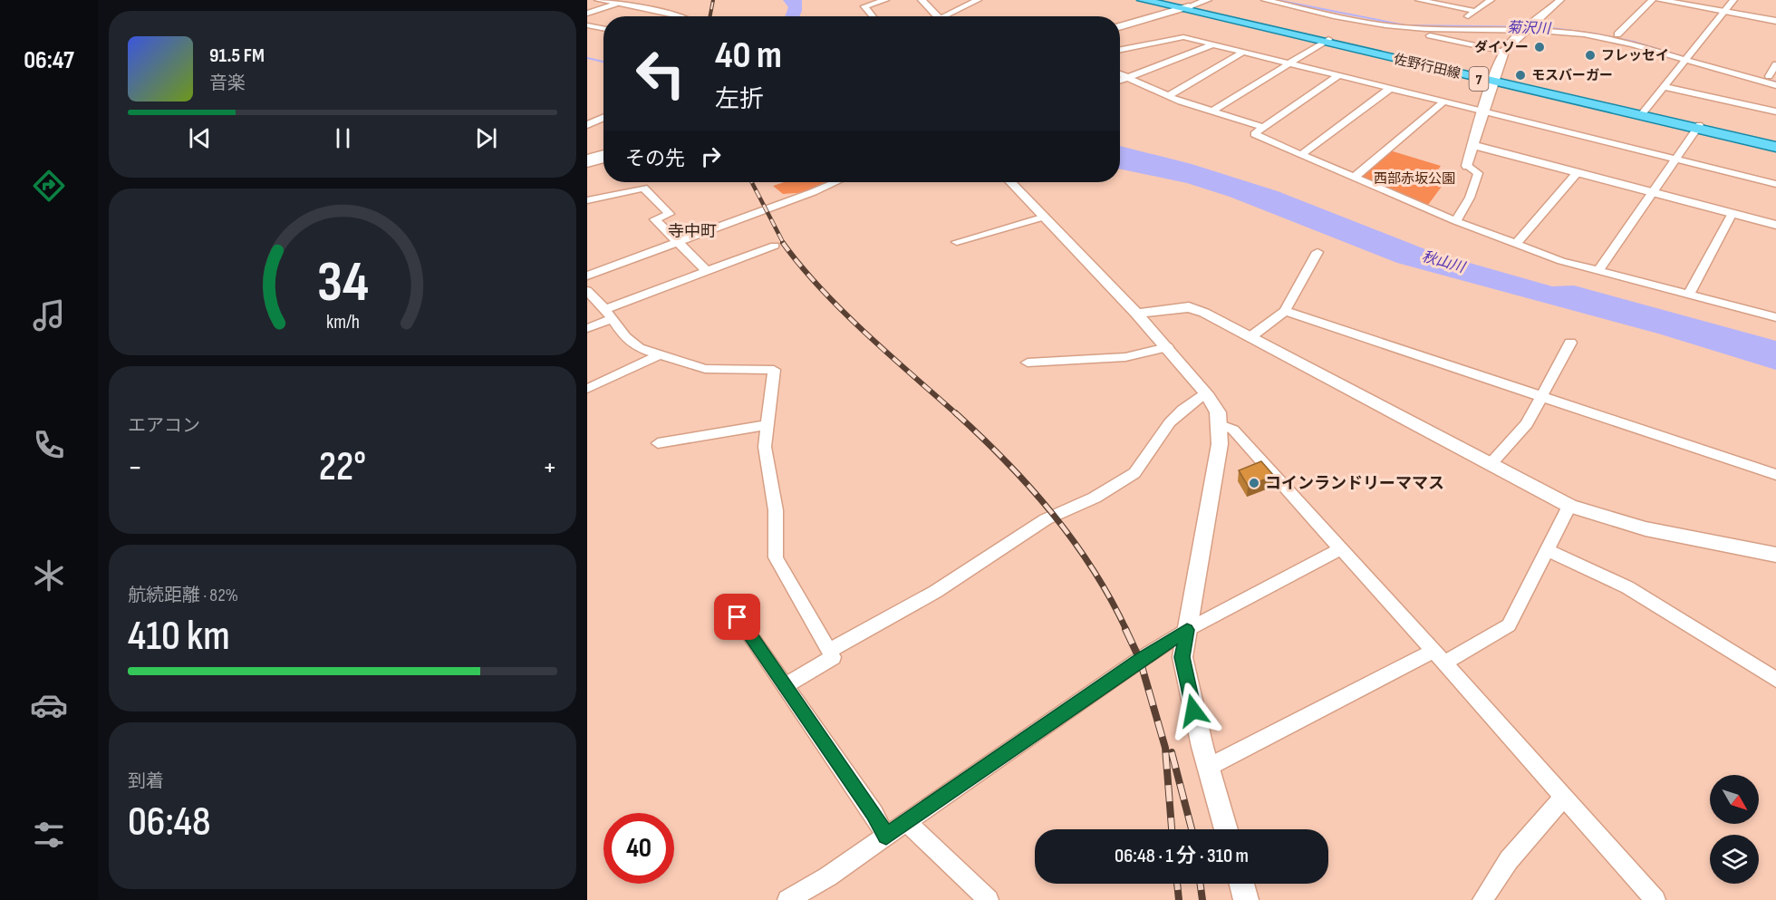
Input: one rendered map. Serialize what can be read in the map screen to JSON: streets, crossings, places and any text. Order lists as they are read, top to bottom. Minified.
{"streets":{"main road":["佐野行田線","7"]},"districts":["寺中町"],"water":["菊沢川","秋山川"],"parks":["西部赤坂公園"],"places":["ダイソー","フレッセイ","モスバーガー","コインランドリーママス"],"north":"bottom right","page":{"tabs":"06:47","turn":["40 m","左折"],"song":["91.5 FM","音楽"],"then":"その先","tile":["エアコン",["航続距離 · 82%","410 km"],["到着","06:48"]],"heat":["−","22°","+"],"limit":"40","trip":"06:48 · 1 分 · 310 m","gauge":["34","km/h"]}}
